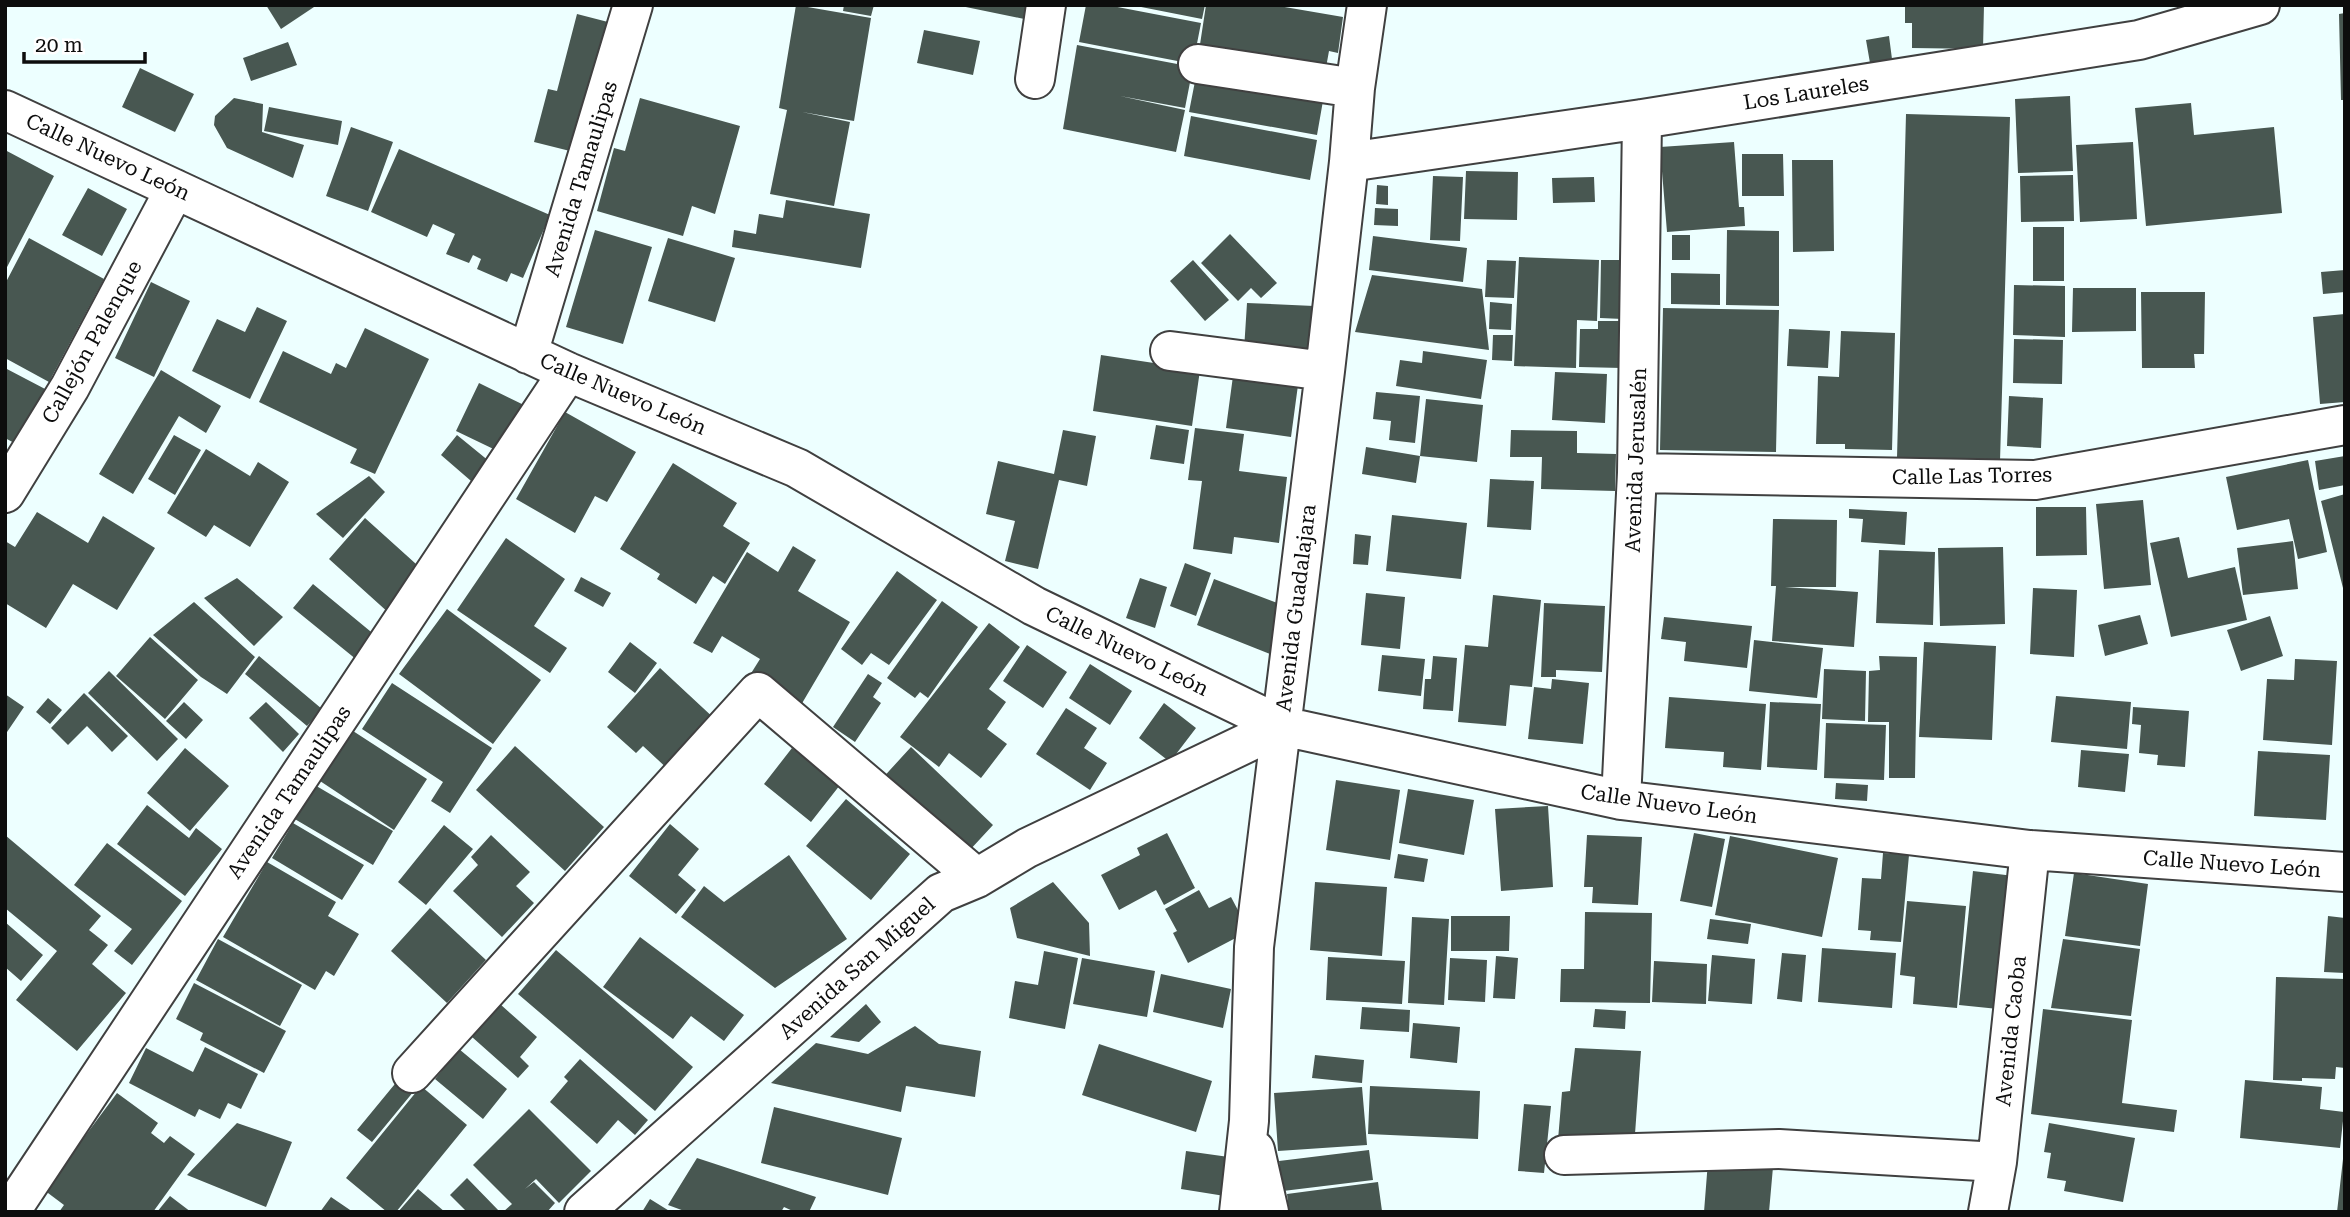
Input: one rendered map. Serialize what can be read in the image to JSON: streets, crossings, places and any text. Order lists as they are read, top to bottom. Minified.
{"streets":{"street":["Los Laureles","Calle Nuevo León","Avenida Tamaulipas","Callejón Palenque","Avenida Jerusalén","Calle Las Torres","Avenida Guadalajara","Avenida San Miguel","Avenida Caoba"]},"crossings":[["Los Laureles","Avenida Jerusalén"],["Los Laureles","Avenida Guadalajara"],["Calle Nuevo León","Avenida Tamaulipas"],["Calle Nuevo León","Callejón Palenque"],["Calle Nuevo León","Avenida Jerusalén"],["Calle Nuevo León","Avenida Guadalajara"],["Calle Nuevo León","Avenida San Miguel"],["Calle Nuevo León","Avenida Caoba"],["Avenida Jerusalén","Calle Las Torres"],["Avenida Guadalajara","Avenida San Miguel"]],"scale_bar":"20 m"}
